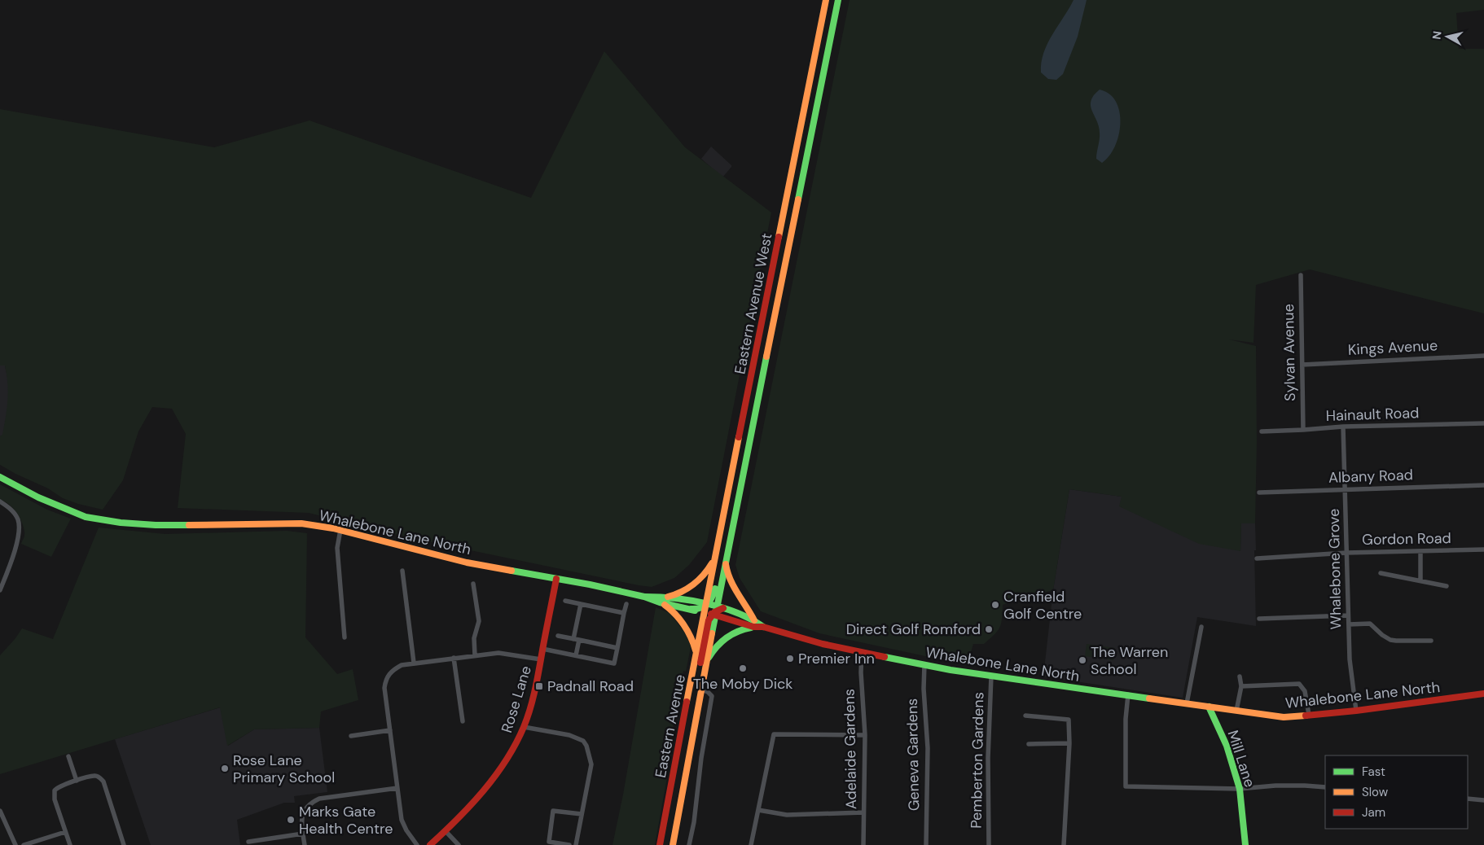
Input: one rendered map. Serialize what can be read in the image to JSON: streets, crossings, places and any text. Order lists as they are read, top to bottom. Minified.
{"streets":{"main road":["Eastern Avenue West","Whalebone Lane North","Rose Lane","Eastern Avenue","Mill Lane"],"street":["Kings Avenue","Sylvan Avenue","Hainault Road","Albany Road","Gordon Road","Whalebone Grove","Adelaide Gardens","Geneva Gardens","Pemberton Gardens"]},"crossings":[["Eastern Avenue West","Whalebone Lane North"],["Eastern Avenue West","Eastern Avenue"],["Kings Avenue","Sylvan Avenue"],["Sylvan Avenue","Hainault Road"],["Hainault Road","Whalebone Grove"],["Albany Road","Whalebone Grove"],["Whalebone Lane North","Whalebone Grove"],["Whalebone Lane North","Rose Lane"],["Whalebone Lane North","Eastern Avenue"],["Whalebone Lane North","Adelaide Gardens"],["Whalebone Lane North","Geneva Gardens"],["Whalebone Lane North","Mill Lane"],["Whalebone Lane North","Pemberton Gardens"],["Gordon Road","Whalebone Grove"]],"places":{"other":["Cranfield Golf Centre","Direct Golf Romford","Premier Inn","The Warren School","The Moby Dick","Rose Lane Primary School","Marks Gate Health Centre"],"transit":["Padnall Road"]},"legend":["Fast","Slow","Jam"],"north":"left"}
